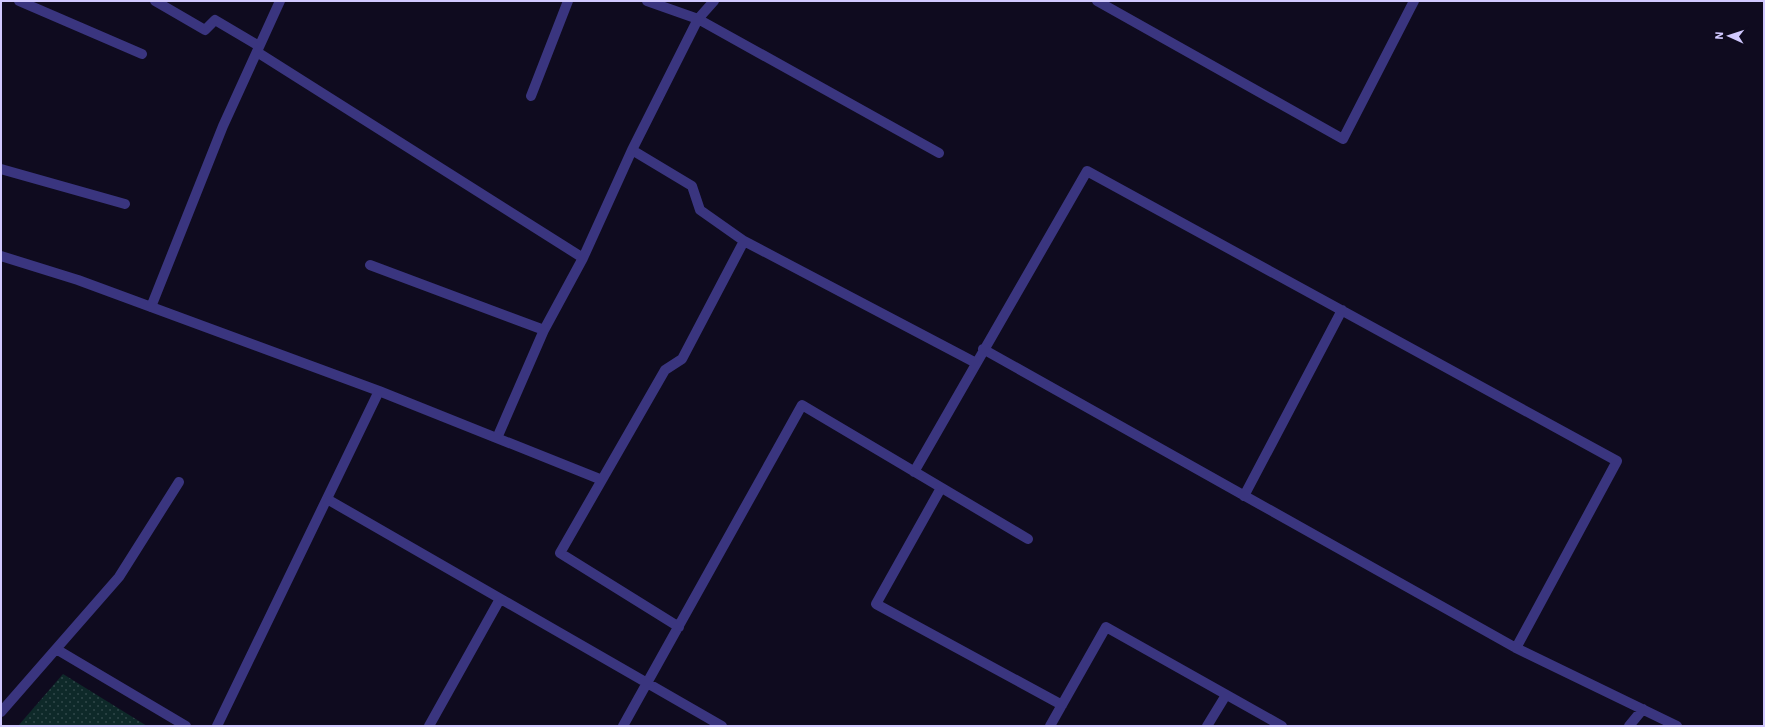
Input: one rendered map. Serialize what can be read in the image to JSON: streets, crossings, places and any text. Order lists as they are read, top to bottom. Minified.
{"north":"left"}
